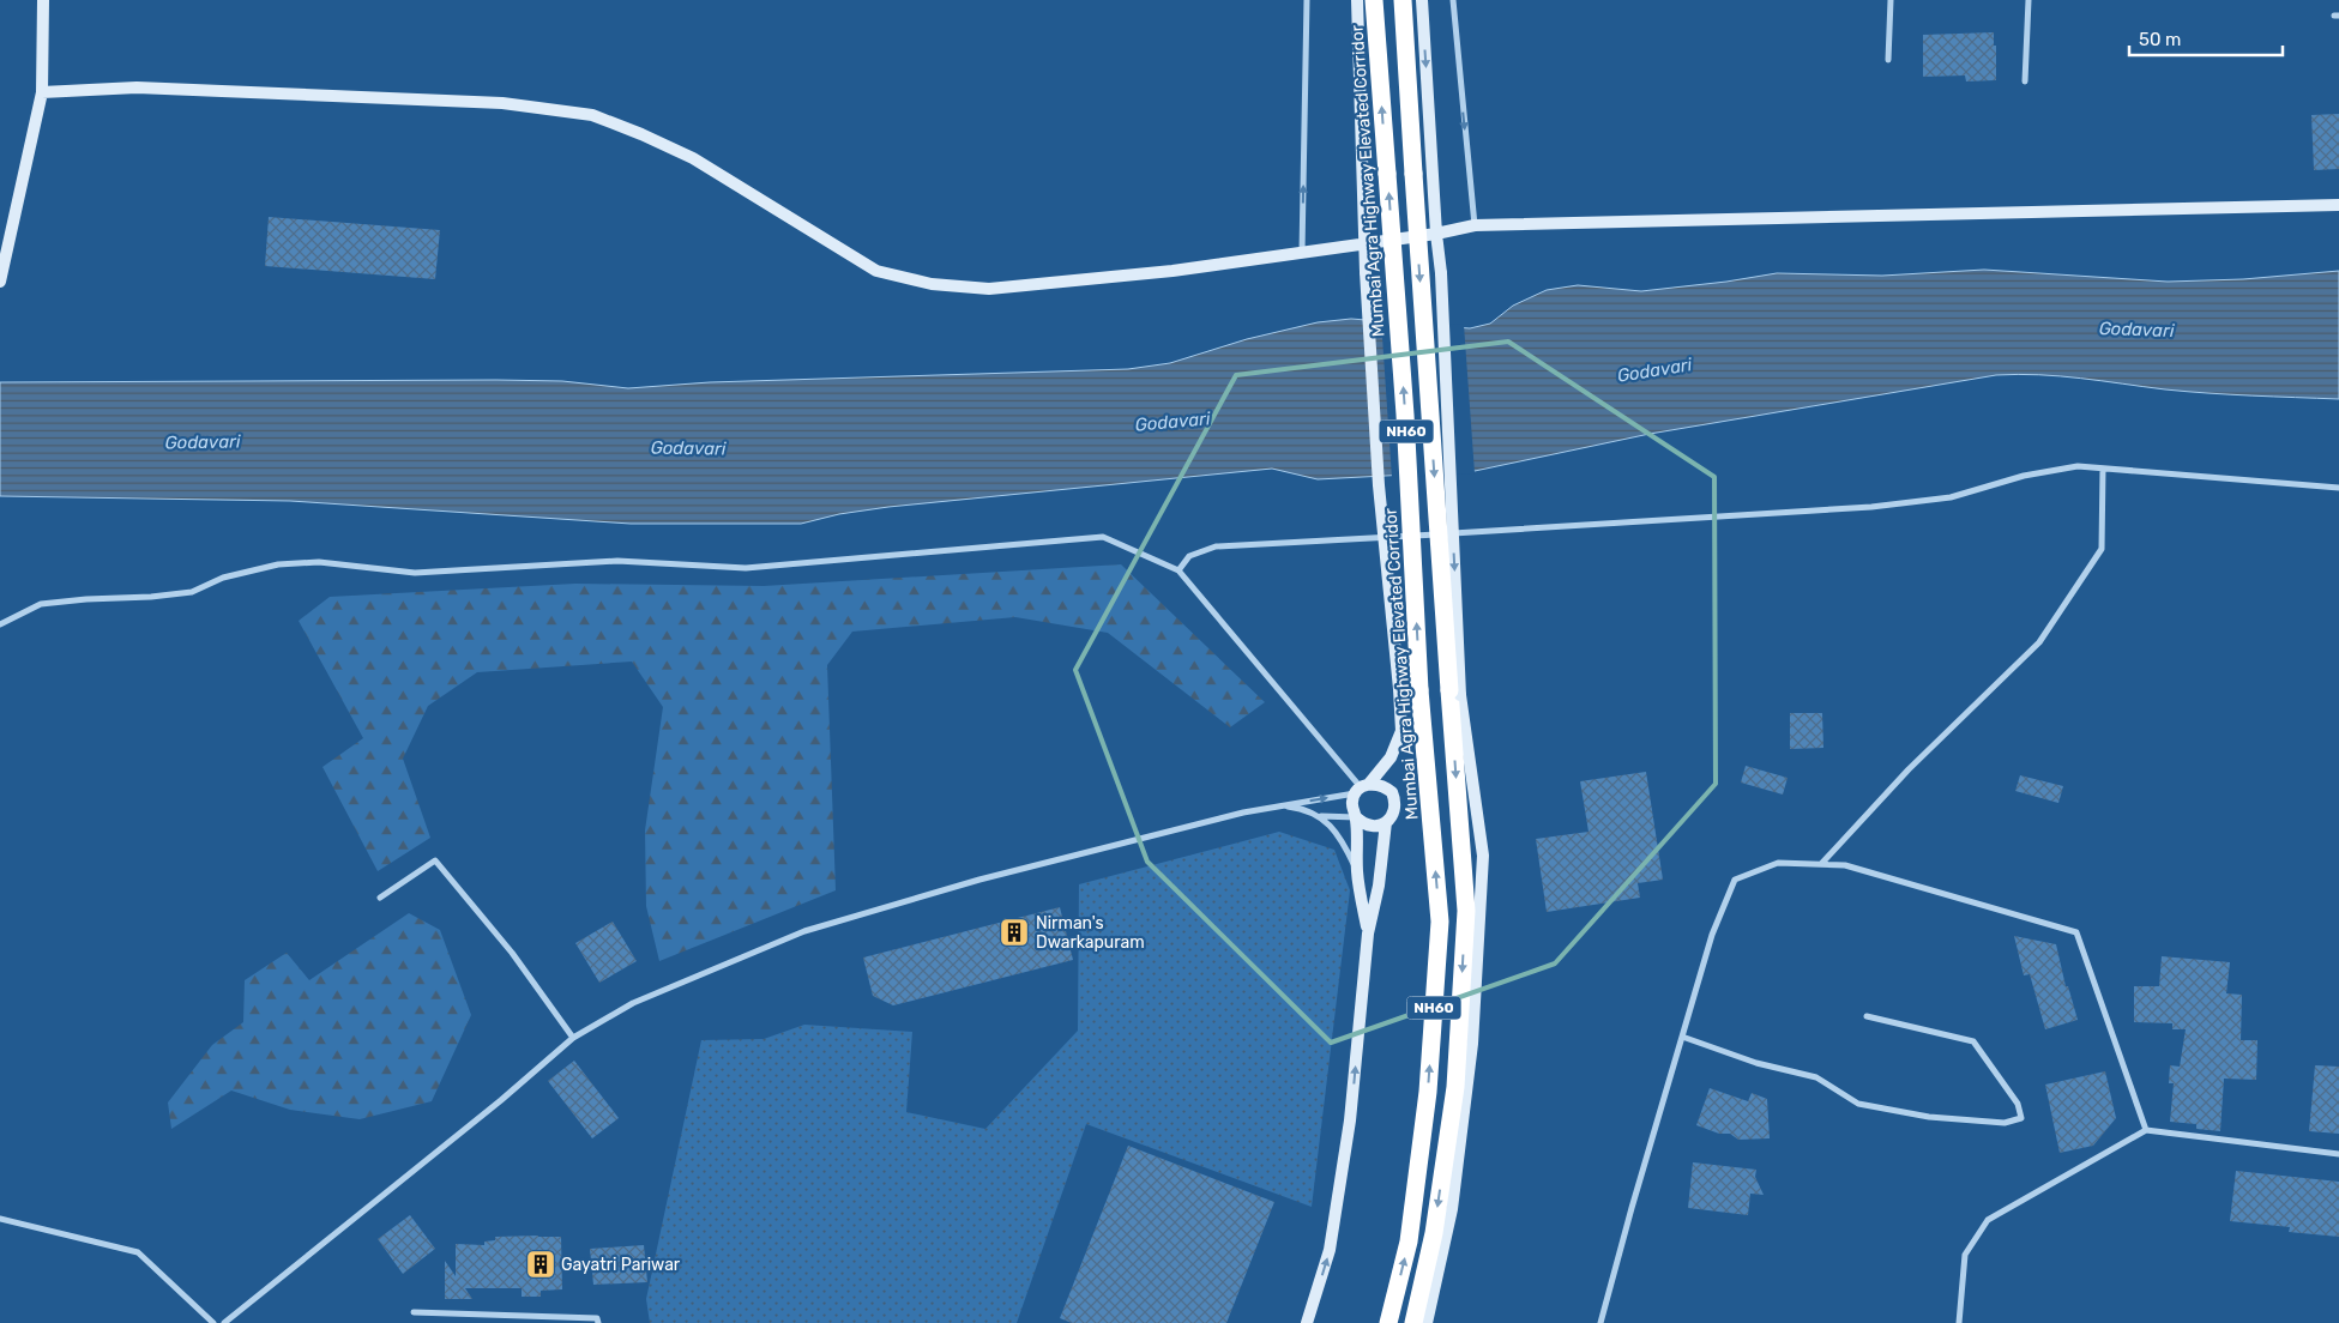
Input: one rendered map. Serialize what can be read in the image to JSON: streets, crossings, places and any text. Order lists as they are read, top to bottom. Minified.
{"streets":{"highway":["Mumbai Agra Highway Elevated Corridor","NH60"]},"water":["Godavari"],"places":{"building":["Nirman's Dwarkapuram","Gayatri Pariwar"]},"scale_bar":"50 m"}
